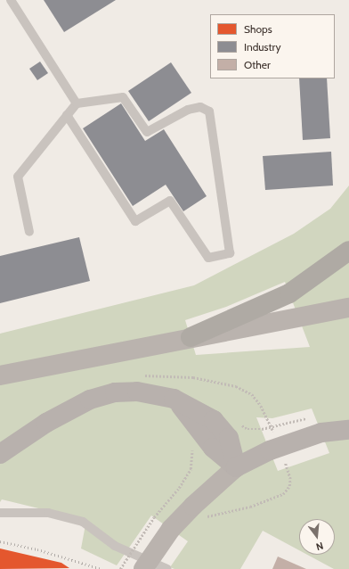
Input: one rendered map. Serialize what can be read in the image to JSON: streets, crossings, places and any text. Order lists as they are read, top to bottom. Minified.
{"legend":["Shops","Industry","Other"],"north":"bottom"}
